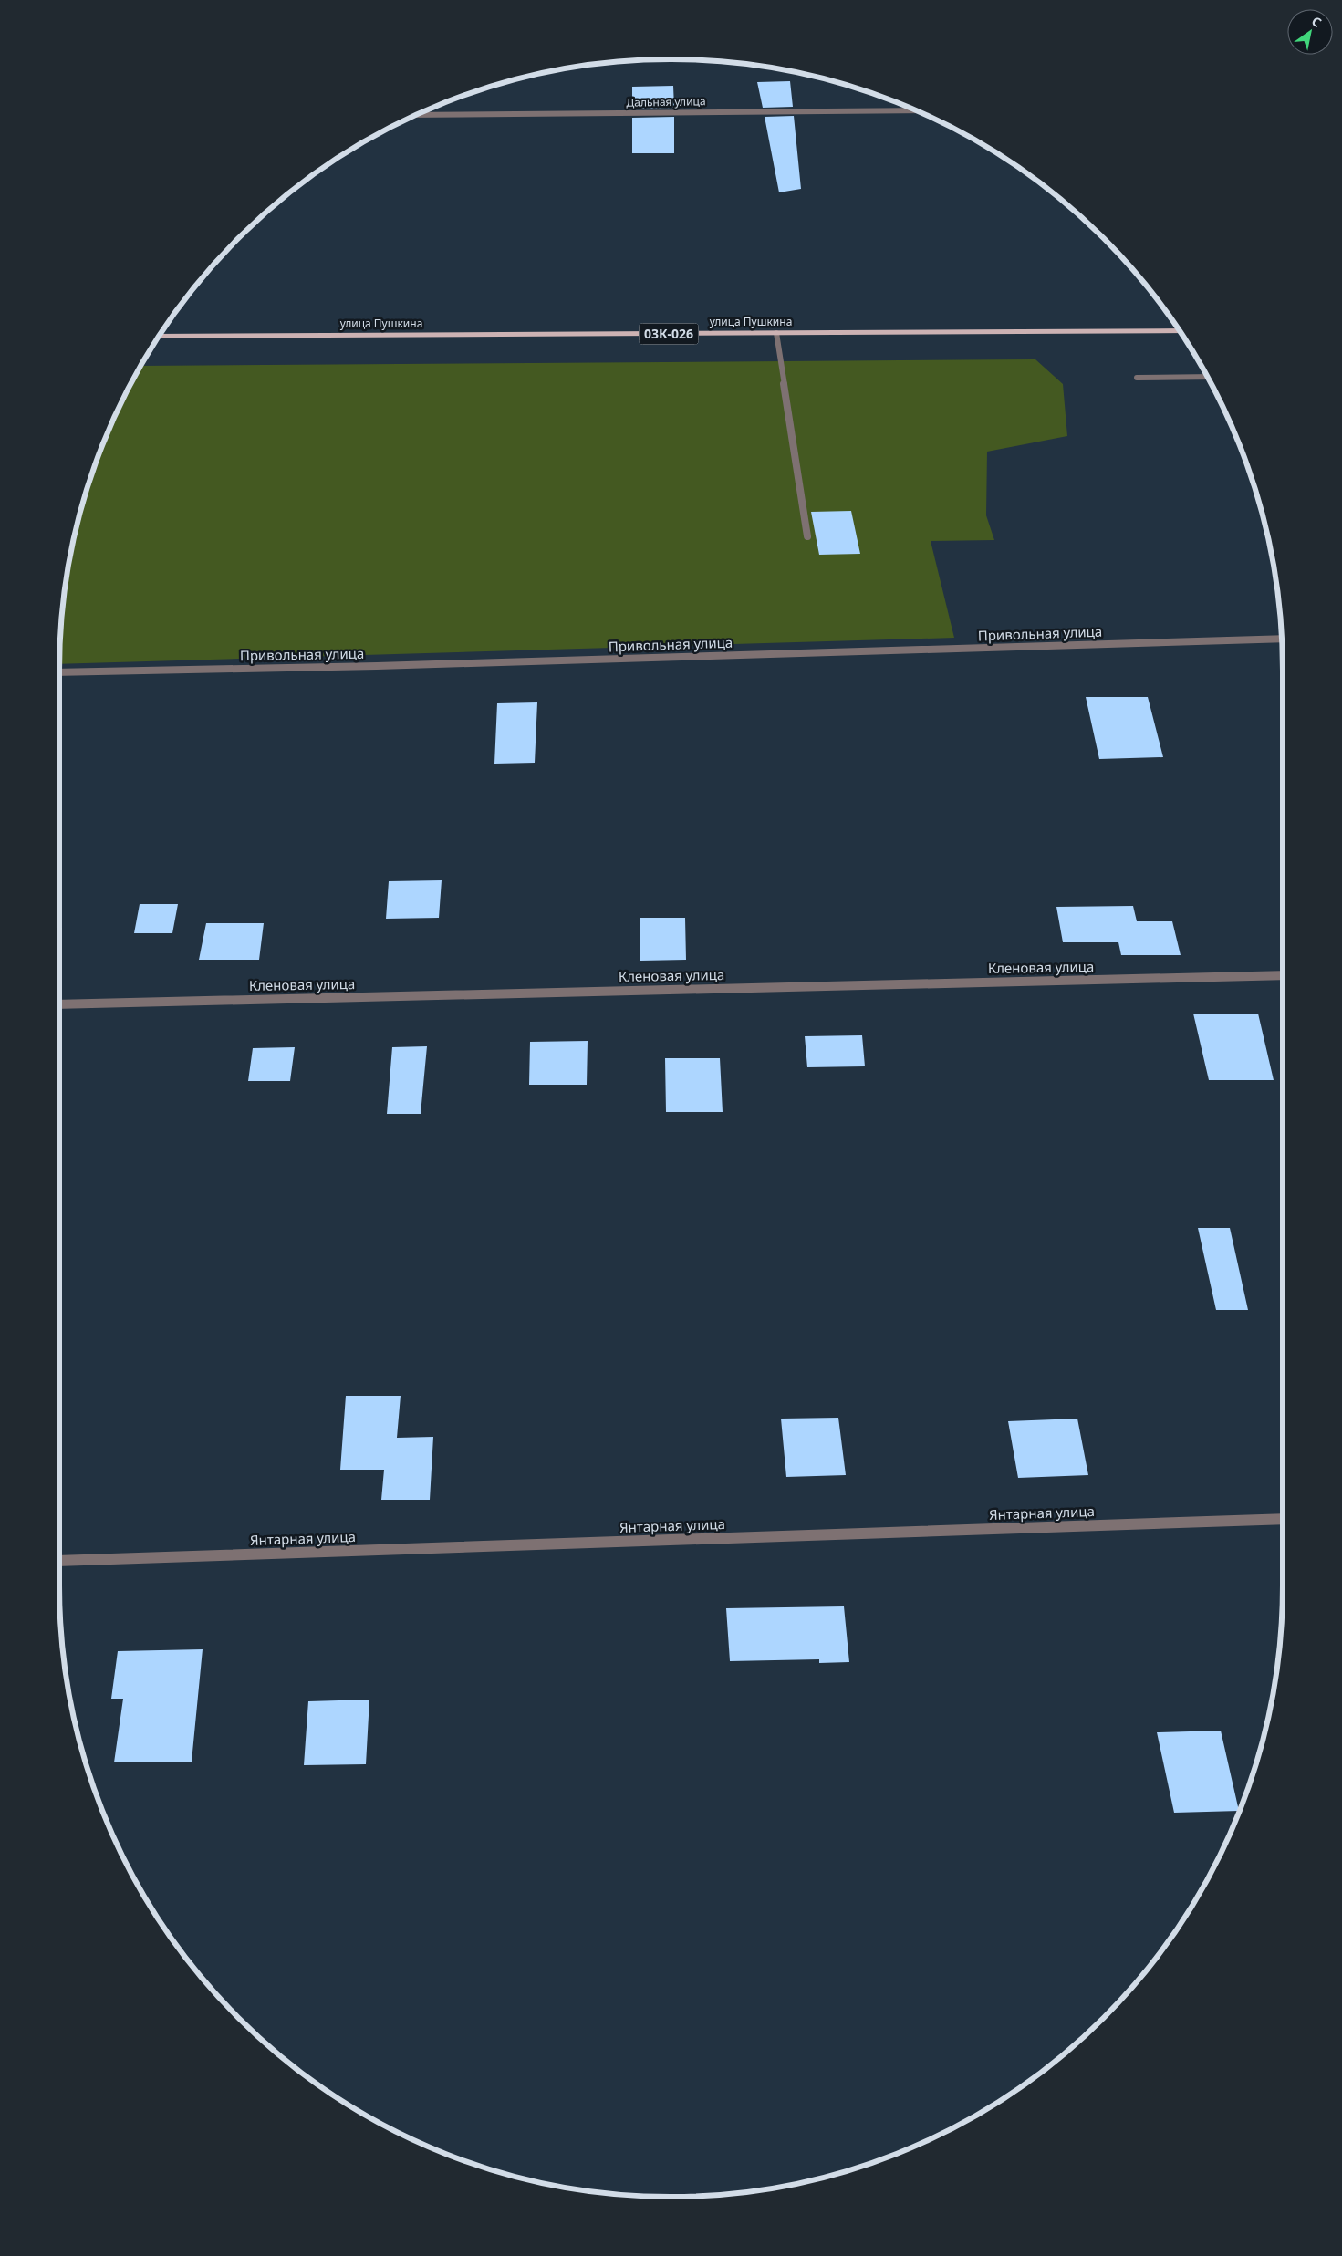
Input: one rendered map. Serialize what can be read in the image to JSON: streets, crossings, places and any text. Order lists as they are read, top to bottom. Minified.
{"streets":{"main road":["улица Пушкина","03К-026"],"street":["Дальная улица","Привольная улица","Кленовая улица","Янтарная улица"]},"north":"top right"}
